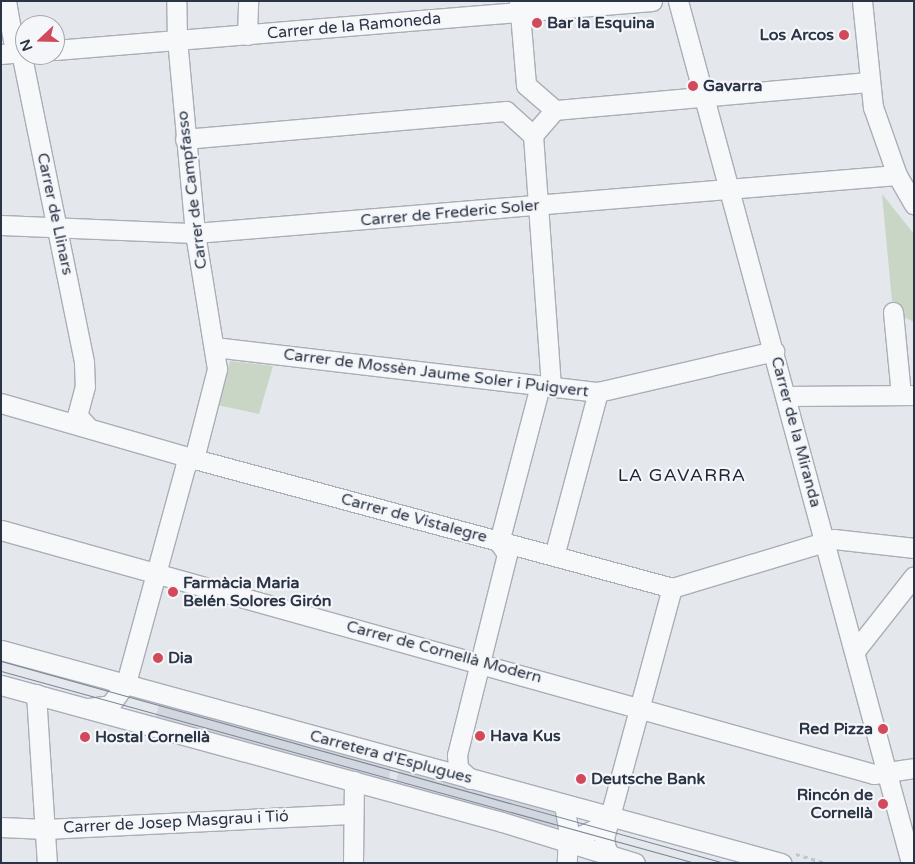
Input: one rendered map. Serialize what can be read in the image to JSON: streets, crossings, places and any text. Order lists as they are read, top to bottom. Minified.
{"streets":{"street":["Carrer de la Ramoneda","Carrer de Campfasso","Carrer de Frederic Soler","Carrer de Llinars","Carrer de Mossèn Jaume Soler i Puigvert","Carrer de la Miranda","Carrer de Vistalegre","Carrer de Cornellà Modern","Carretera d'Esplugues","Carrer de Josep Masgrau i Tió"]},"crossings":[["Carrer de la Ramoneda","Carrer de Campfasso"],["Carrer de Campfasso","Carrer de Frederic Soler"],["Carrer de Campfasso","Carrer de Mossèn Jaume Soler i Puigvert"],["Carrer de Campfasso","Carrer de Vistalegre"],["Carrer de Campfasso","Carrer de Cornellà Modern"],["Carrer de Campfasso","Carretera d'Esplugues"],["Carrer de Frederic Soler","Carrer de Llinars"],["Carrer de Frederic Soler","Carrer de la Miranda"],["Carrer de Llinars","Carrer de Vistalegre"],["Carrer de Mossèn Jaume Soler i Puigvert","Carrer de la Miranda"],["Carrer de la Miranda","Carrer de Cornellà Modern"]],"districts":["LA GAVARRA"],"places":["Bar la Esquina","Los Arcos","Gavarra","Farmàcia Maria Belén Solores Girón","Dia","Red Pizza","Hava Kus","Hostal Cornellà","Deutsche Bank","Rincón de Cornellà"],"north":"left"}
